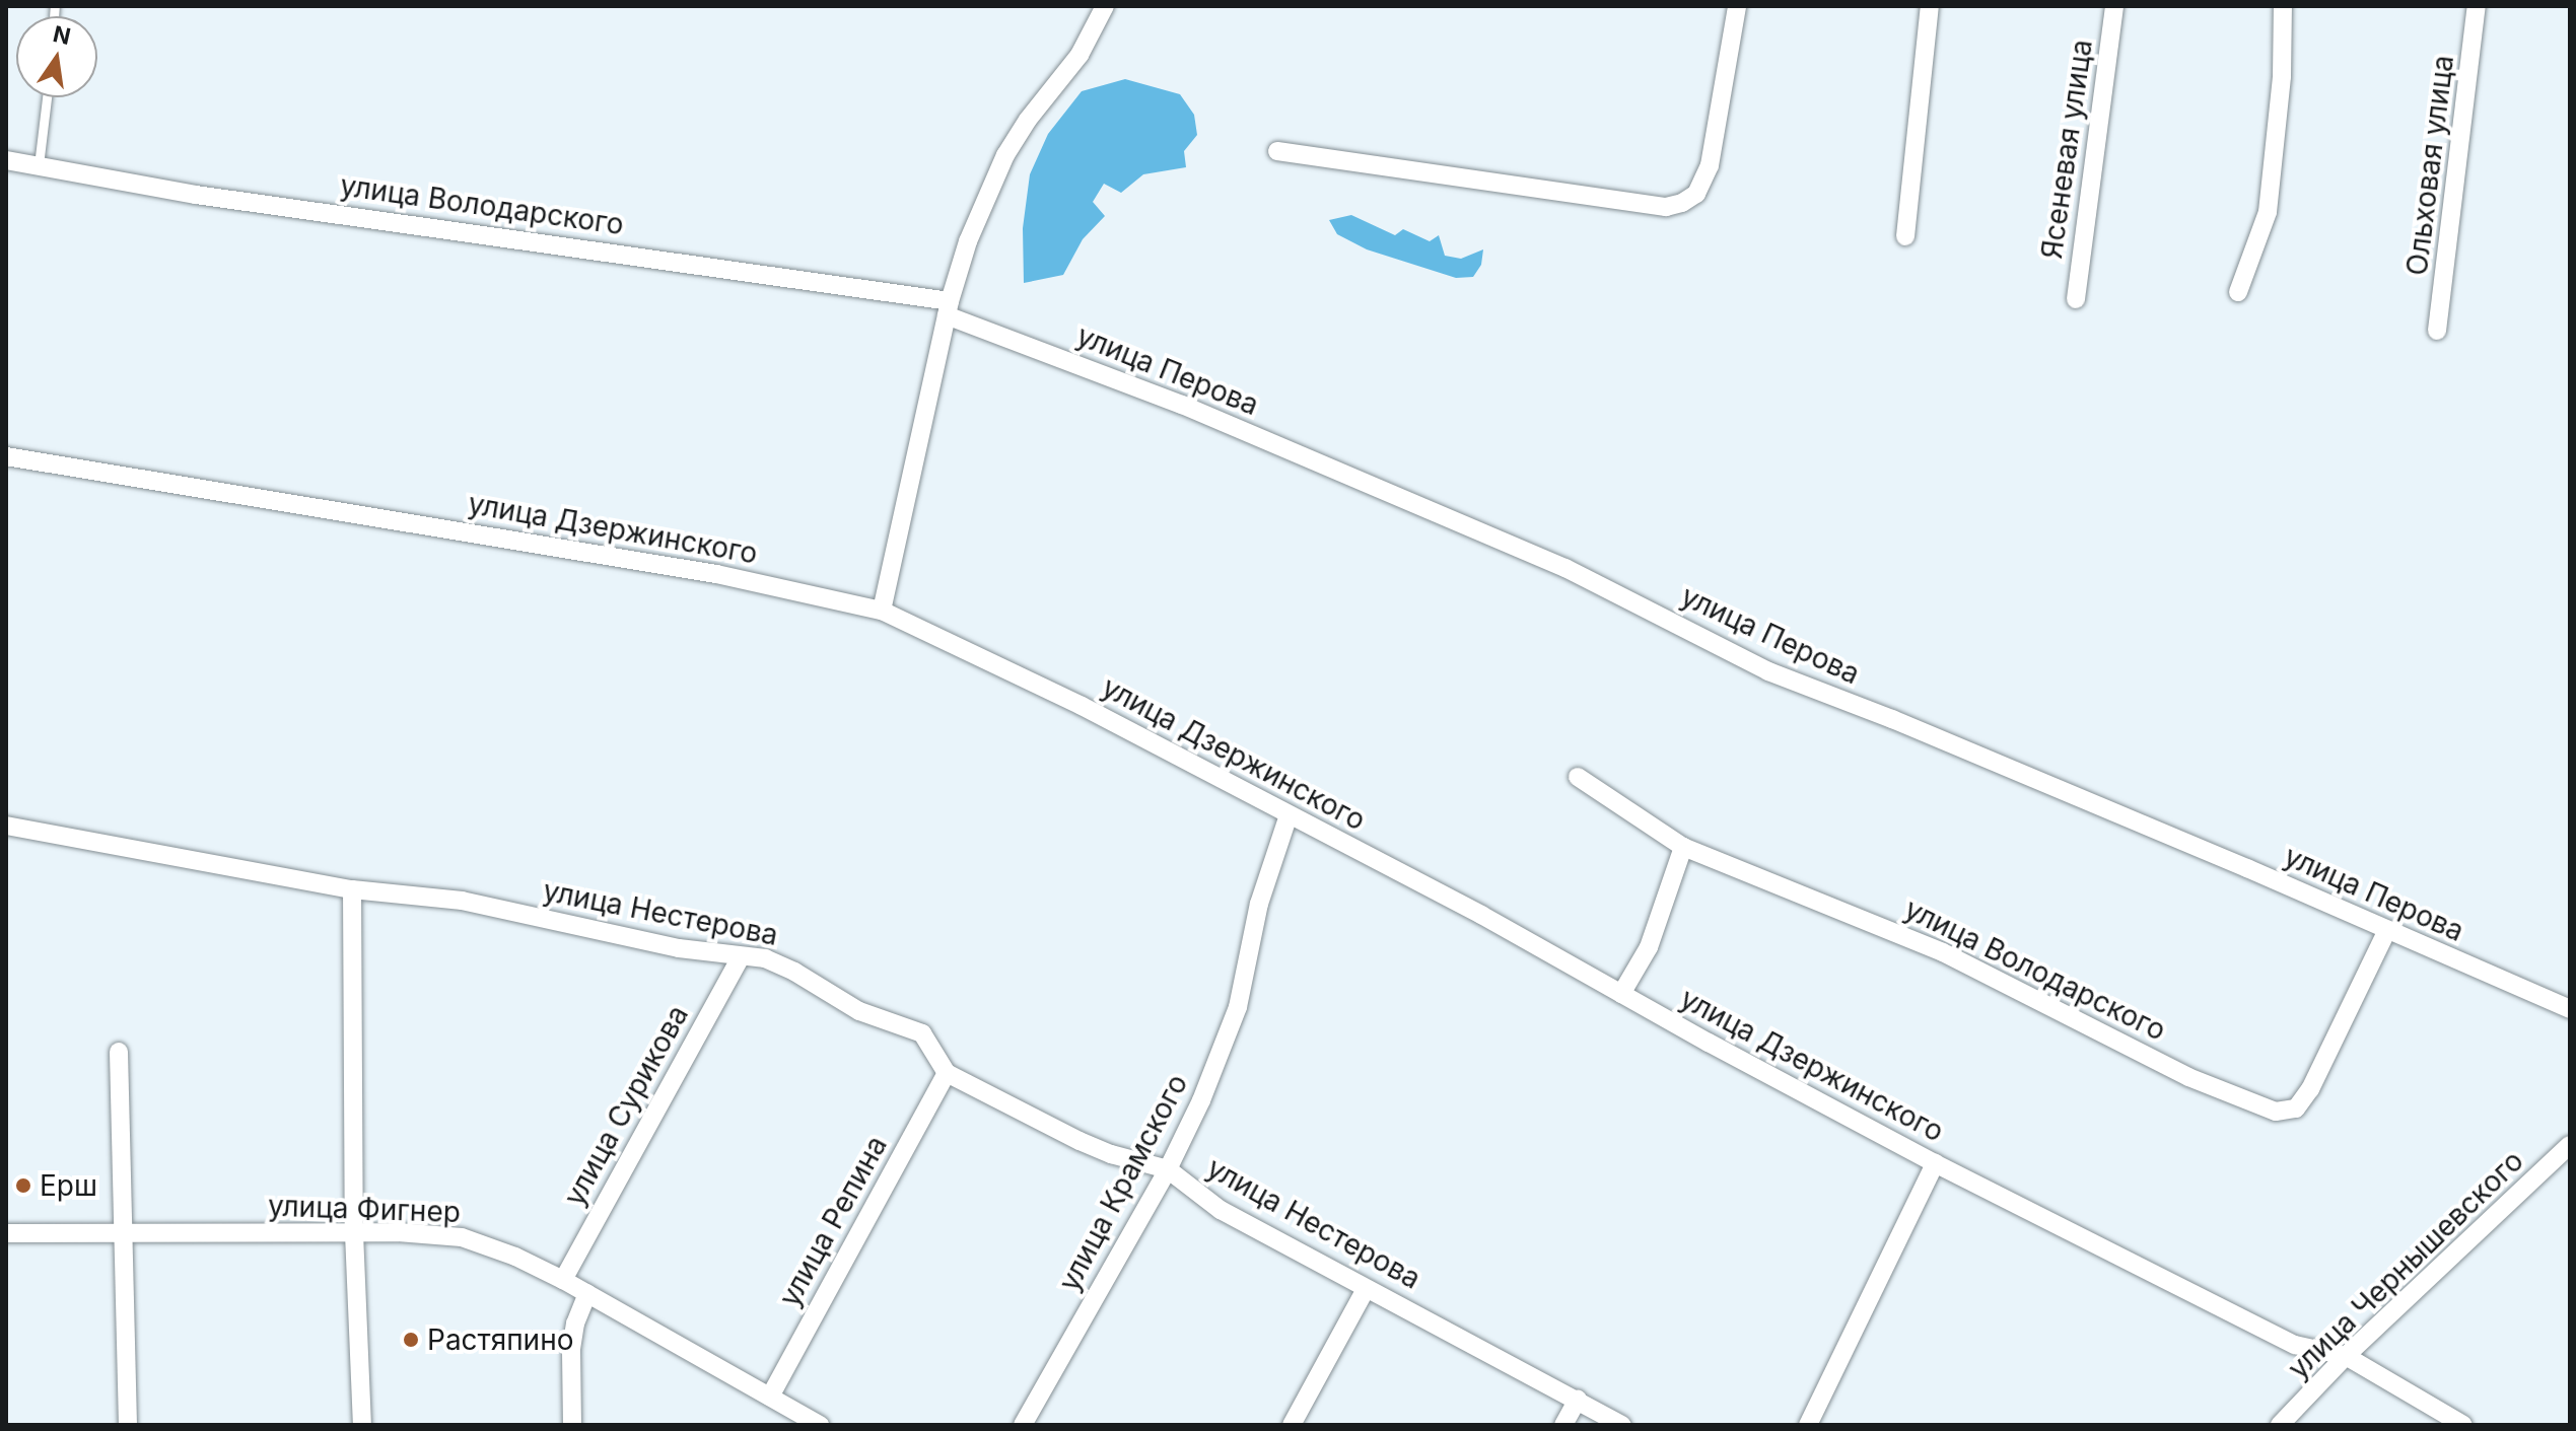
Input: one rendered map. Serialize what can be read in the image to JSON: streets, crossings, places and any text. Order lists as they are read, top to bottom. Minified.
{"streets":{"street":["Ясеневая улица","Ольховая улица","улица Володарского","улица Перова","улица Дзержинского","улица Нестерова","улица Сурикова","улица Крамского","улица Фигнер","улица Репина","улица Чернышевского"]},"crossings":[["улица Володарского","улица Перова"],["улица Дзержинского","улица Крамского"],["улица Дзержинского","улица Чернышевского"],["улица Нестерова","улица Сурикова"],["улица Нестерова","улица Крамского"],["улица Нестерова","улица Репина"],["улица Сурикова","улица Фигнер"],["улица Фигнер","улица Репина"]],"places":["Ерш","Растяпино"],"north":"top"}
